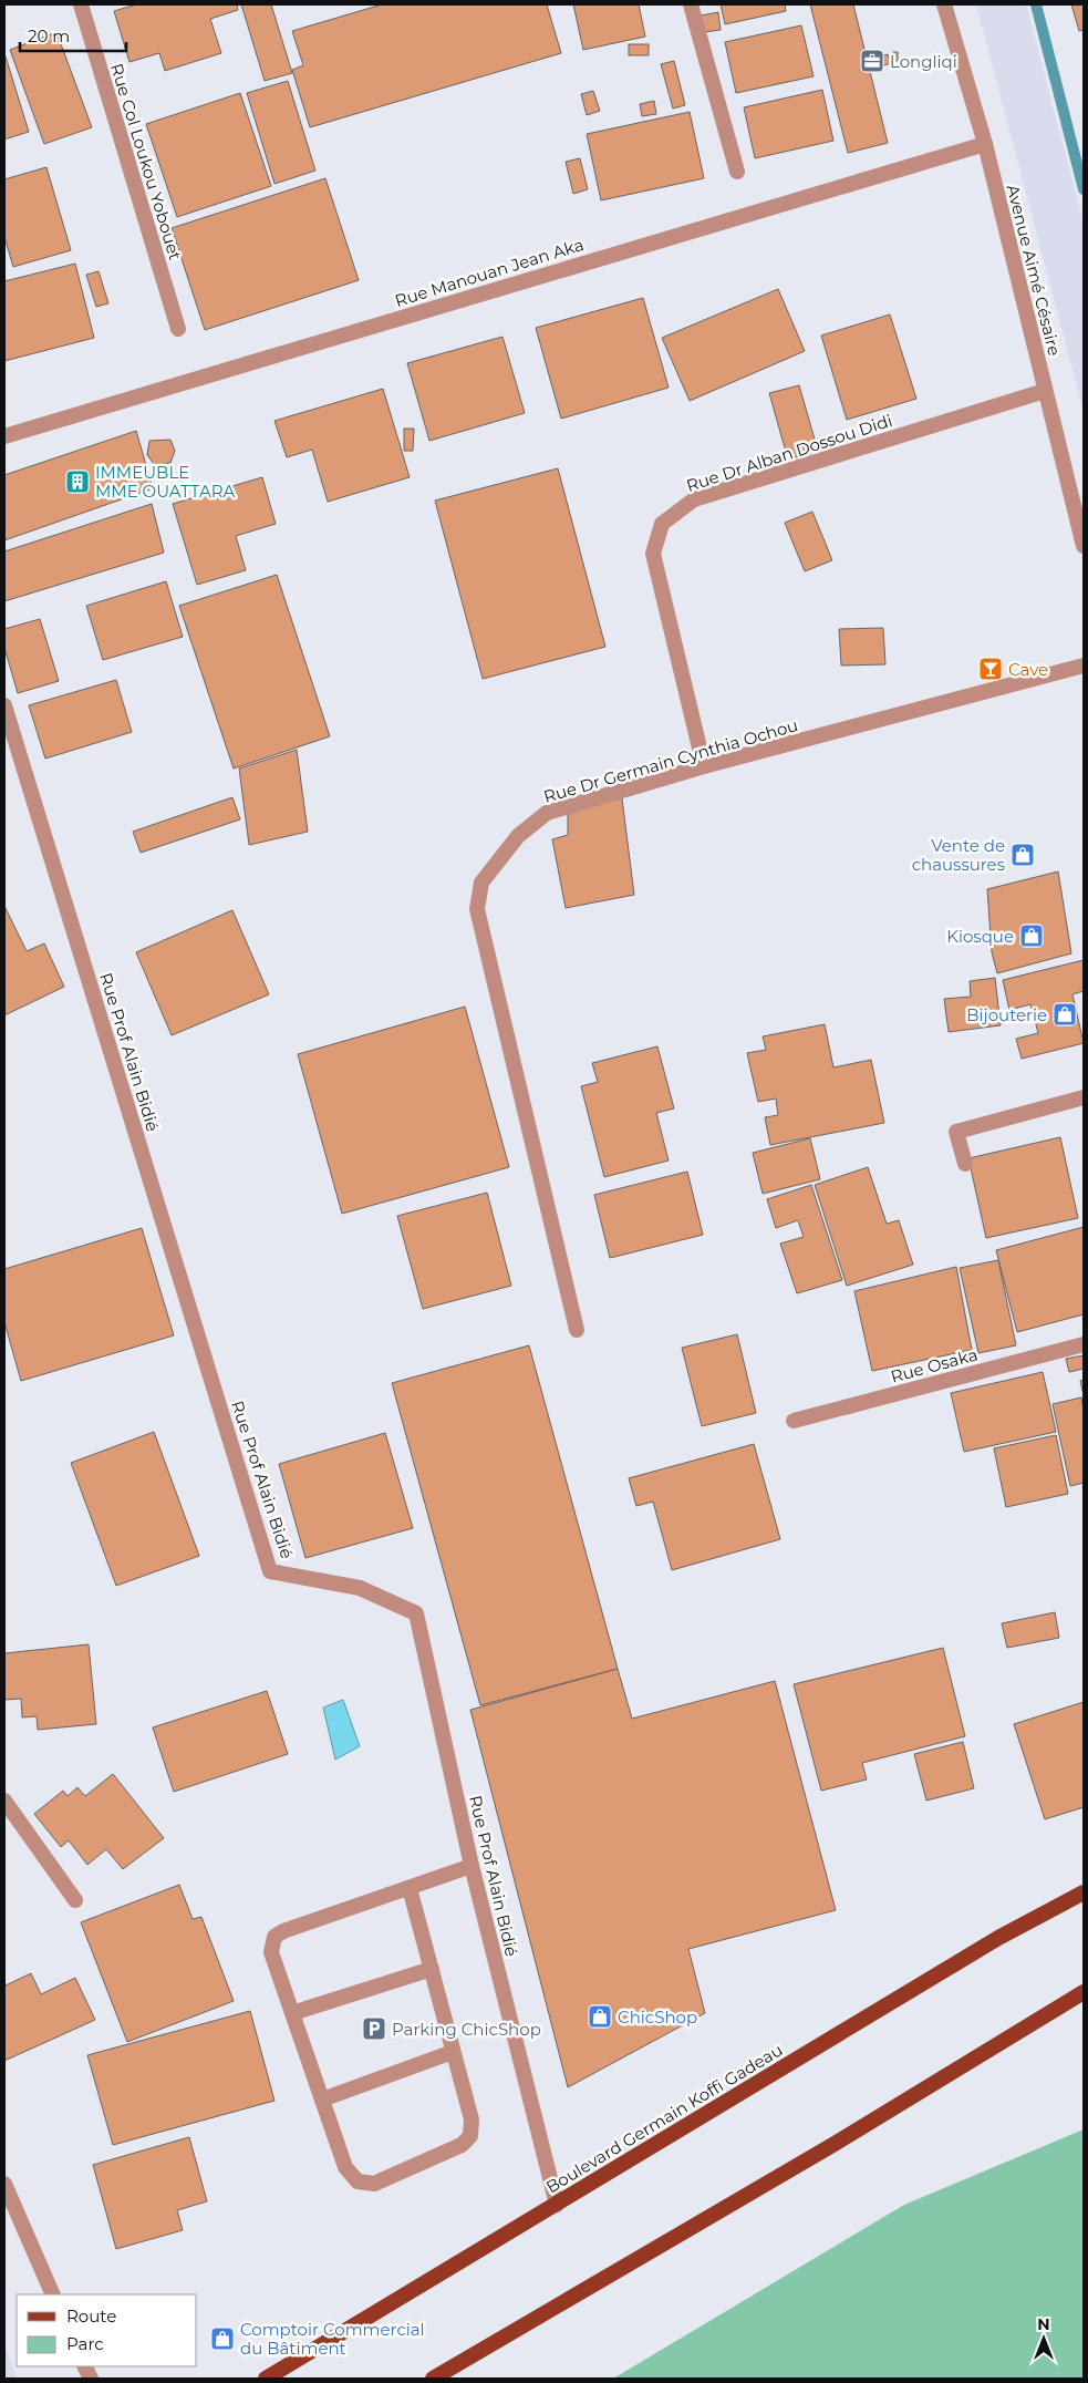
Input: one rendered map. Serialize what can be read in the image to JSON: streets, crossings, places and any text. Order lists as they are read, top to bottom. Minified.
{"streets":{"main road":["Boulevard Germain Koffi Gadeau"],"street":["Rue Col Loukou Yobouet","Avenue Aimé Césaire","Rue Manouan Jean Aka","Rue Dr Alban Dossou Didi","Rue Dr Germain Cynthia Ochou","Rue Prof Alain Bidié","Rue Osaka"]},"crossings":[["Avenue Aimé Césaire","Rue Manouan Jean Aka"],["Avenue Aimé Césaire","Rue Dr Alban Dossou Didi"],["Rue Dr Alban Dossou Didi","Rue Dr Germain Cynthia Ochou"],["Rue Prof Alain Bidié","Boulevard Germain Koffi Gadeau"]],"places":{"office":["Longliqi"],"building":["IMMEUBLE MME OUATTARA"],"bar":["Cave"],"shop":["Vente de chaussures","Kiosque","Bijouterie","ChicShop","Comptoir Commercial du Bâtiment"],"parking":["Parking ChicShop"]},"legend":["Route","Parc"],"scale_bar":"20 m","north":"top"}
